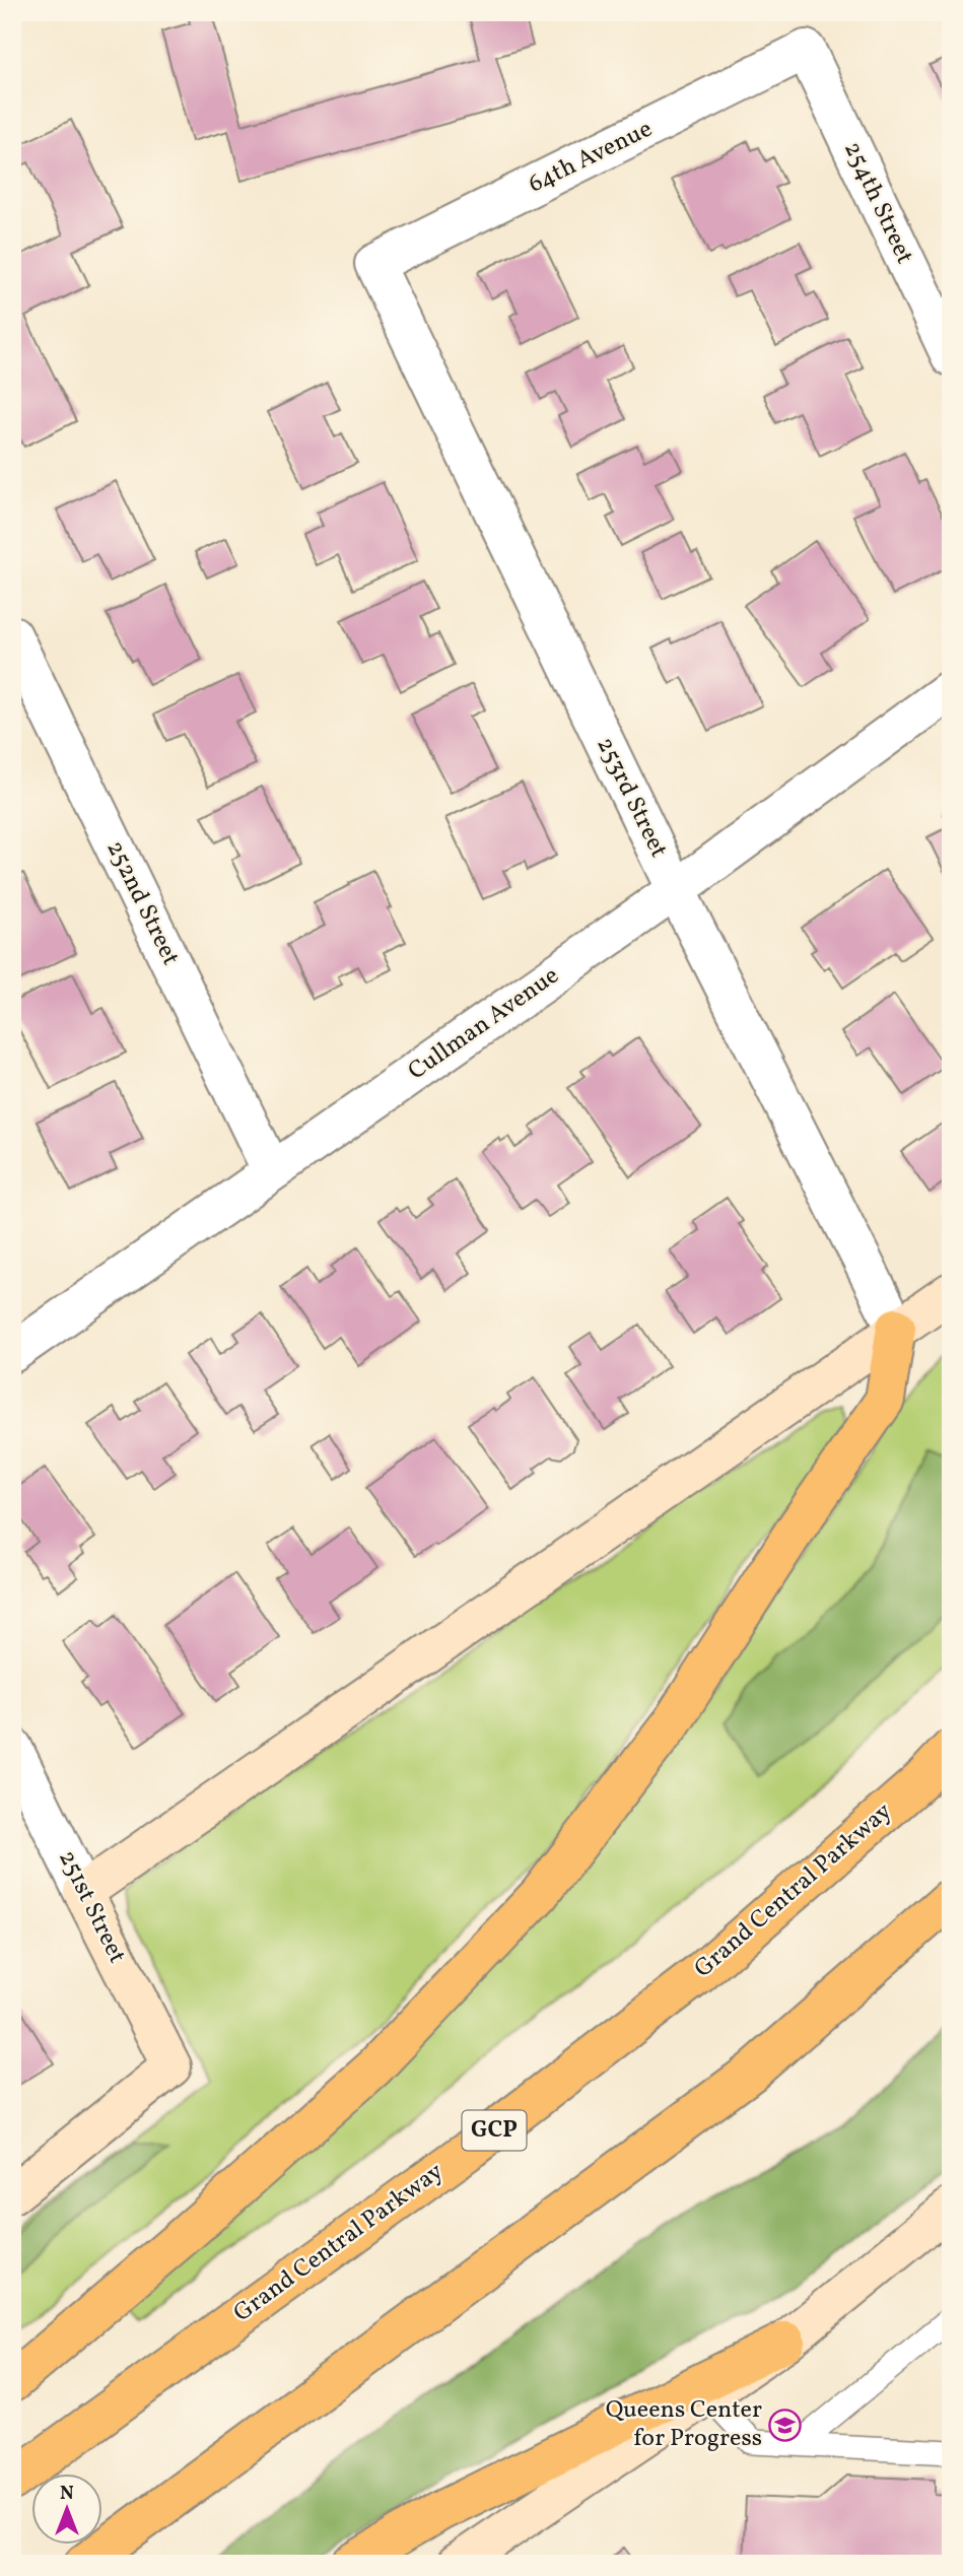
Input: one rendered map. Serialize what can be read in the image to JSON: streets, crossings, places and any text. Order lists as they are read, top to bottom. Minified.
{"streets":{"highway":["Grand Central Parkway","GCP"],"street":["64th Avenue","254th Street","253rd Street","252nd Street","Cullman Avenue","251st Street"]},"crossings":[["64th Avenue","254th Street"],["64th Avenue","253rd Street"],["253rd Street","Cullman Avenue"],["252nd Street","Cullman Avenue"]],"places":{"school or university":["Queens Center for Progress"]},"north":"top"}
